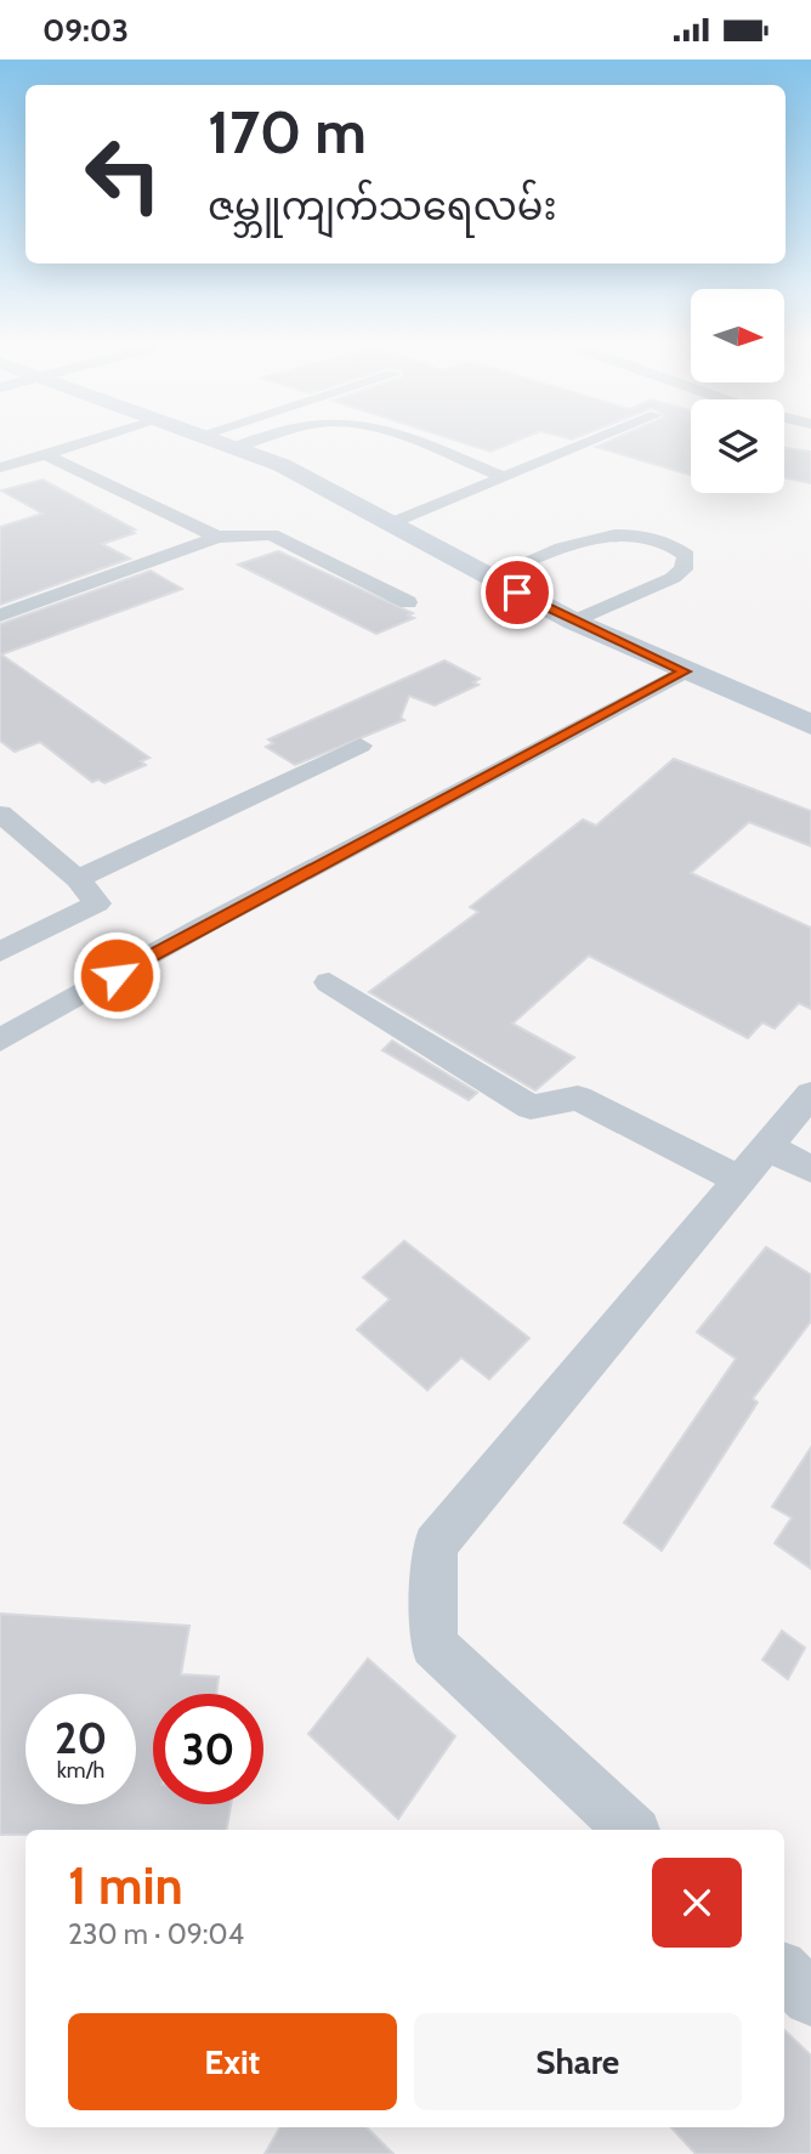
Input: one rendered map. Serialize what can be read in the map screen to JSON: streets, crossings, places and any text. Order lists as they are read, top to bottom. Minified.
{"north":"right","page":{"status":"09:03","turn":["170 m","ဇမ္ဘူကျက်သရေလမ်း"],"speed":"20 km/h","limit":"30","heading":["1 min","230 m · 09:04"],"buttons":["Exit","Share"]}}
